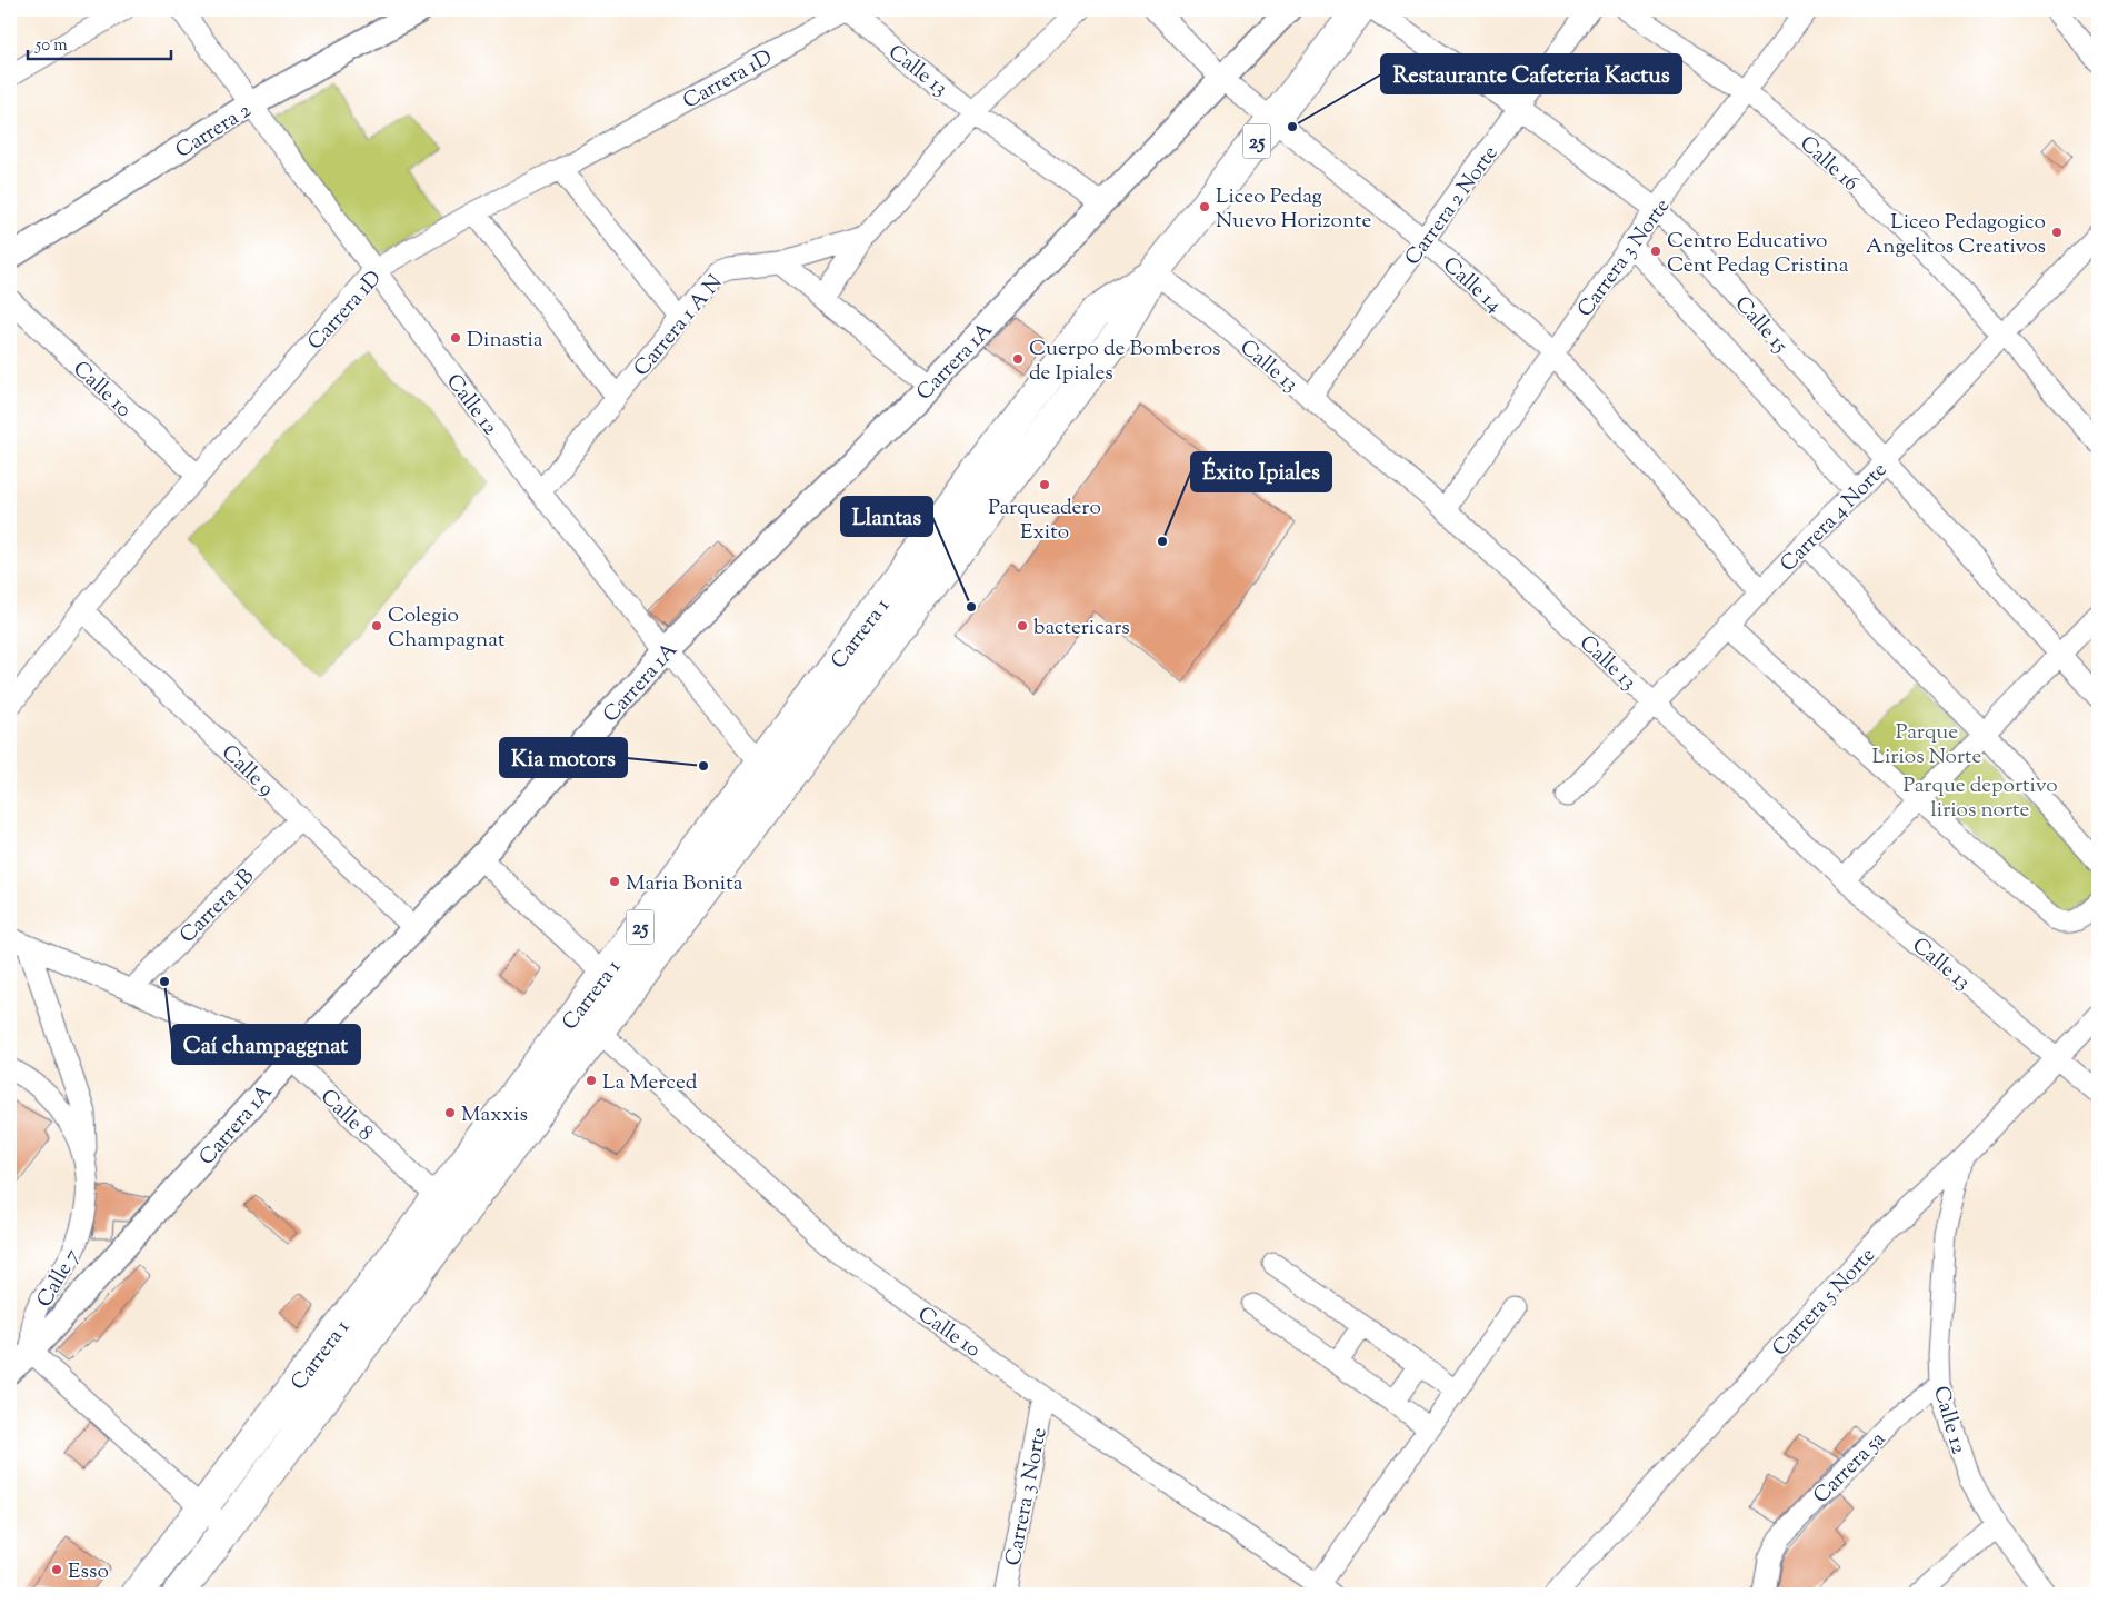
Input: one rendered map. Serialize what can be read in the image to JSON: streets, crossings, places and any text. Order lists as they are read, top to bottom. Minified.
{"streets":{"main road":["25","Carrera 1"],"street":["Calle 13","Carrera 1D","Carrera 2","Calle 16","Carrera 2 Norte","Carrera 3 Norte","Calle 14","Calle 15","Carrera 1 A N","Carrera 1A","Calle 10","Calle 12","Carrera 4 Norte","Calle 9","Carrera 1B","Calle 8","Calle 7","Carrera 5 Norte","Carrera 5a"]},"crossings":[["Calle 13","Carrera 1D"],["Calle 13","Carrera 2 Norte"],["Calle 13","Carrera 3 Norte"],["Calle 13","Carrera 1A"],["Calle 13","Carrera 4 Norte"],["Calle 13","Carrera 1"],["Calle 13","Carrera 5 Norte"],["Carrera 1D","Calle 10"],["Carrera 1D","Calle 12"],["Carrera 1D","Calle 9"],["Carrera 2","Calle 12"],["Calle 16","Carrera 3 Norte"],["Calle 16","Carrera 4 Norte"],["Carrera 2 Norte","Calle 14"],["Carrera 2 Norte","Calle 15"],["Carrera 3 Norte","Calle 14"],["Carrera 3 Norte","Calle 15"],["Carrera 3 Norte","Calle 10"],["Calle 14","Carrera 1A"],["Calle 14","Carrera 4 Norte"],["Calle 14","Carrera 1"],["Calle 15","Carrera 4 Norte"],["Carrera 1 A N","Calle 12"],["Carrera 1A","Calle 12"],["Carrera 1A","Calle 9"],["Carrera 1A","Calle 8"],["Carrera 1A","Calle 7"],["Calle 10","Carrera 1"],["Calle 12","Carrera 1"],["Calle 12","Carrera 5 Norte"],["Calle 12","Carrera 5a"],["Carrera 1","Calle 8"],["Calle 9","Carrera 1B"],["Carrera 1B","Calle 8"]],"parks":["Parque Lirios Norte","Parque deportivo lirios norte"],"places":["Restaurante Cafeteria Kactus","Liceo Pedag Nuevo Horizonte","Liceo Pedagogico Angelitos Creativos","Centro Educativo Cent Pedag Cristina","Dinastia","Cuerpo de Bomberos de Ipiales","Parqueadero Exito","Éxito Ipiales","Llantas","Colegio Champagnat","bactericars","Kia motors","Maria Bonita","Caí champaggnat","La Merced","Maxxis","Esso"],"scale_bar":"50 m"}
